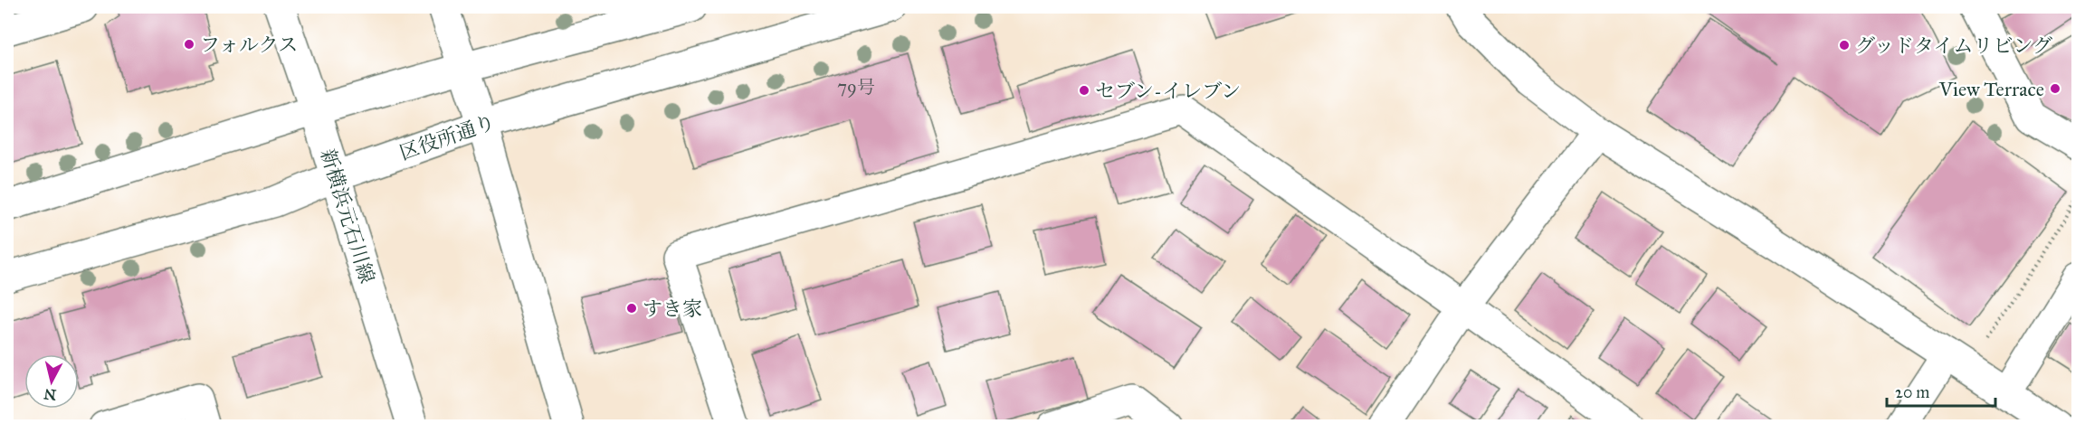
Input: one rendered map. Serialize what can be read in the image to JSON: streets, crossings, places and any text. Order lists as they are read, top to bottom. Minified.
{"streets":{"street":["区役所通り","新横浜元石川線"]},"crossings":[["区役所通り","新横浜元石川線"]],"places":["フォルクス","グッドタイムリビング","View Terrace","セブン-イレブン","すき家"],"house_numbers":["79号"],"scale_bar":"20 m","north":"bottom"}
